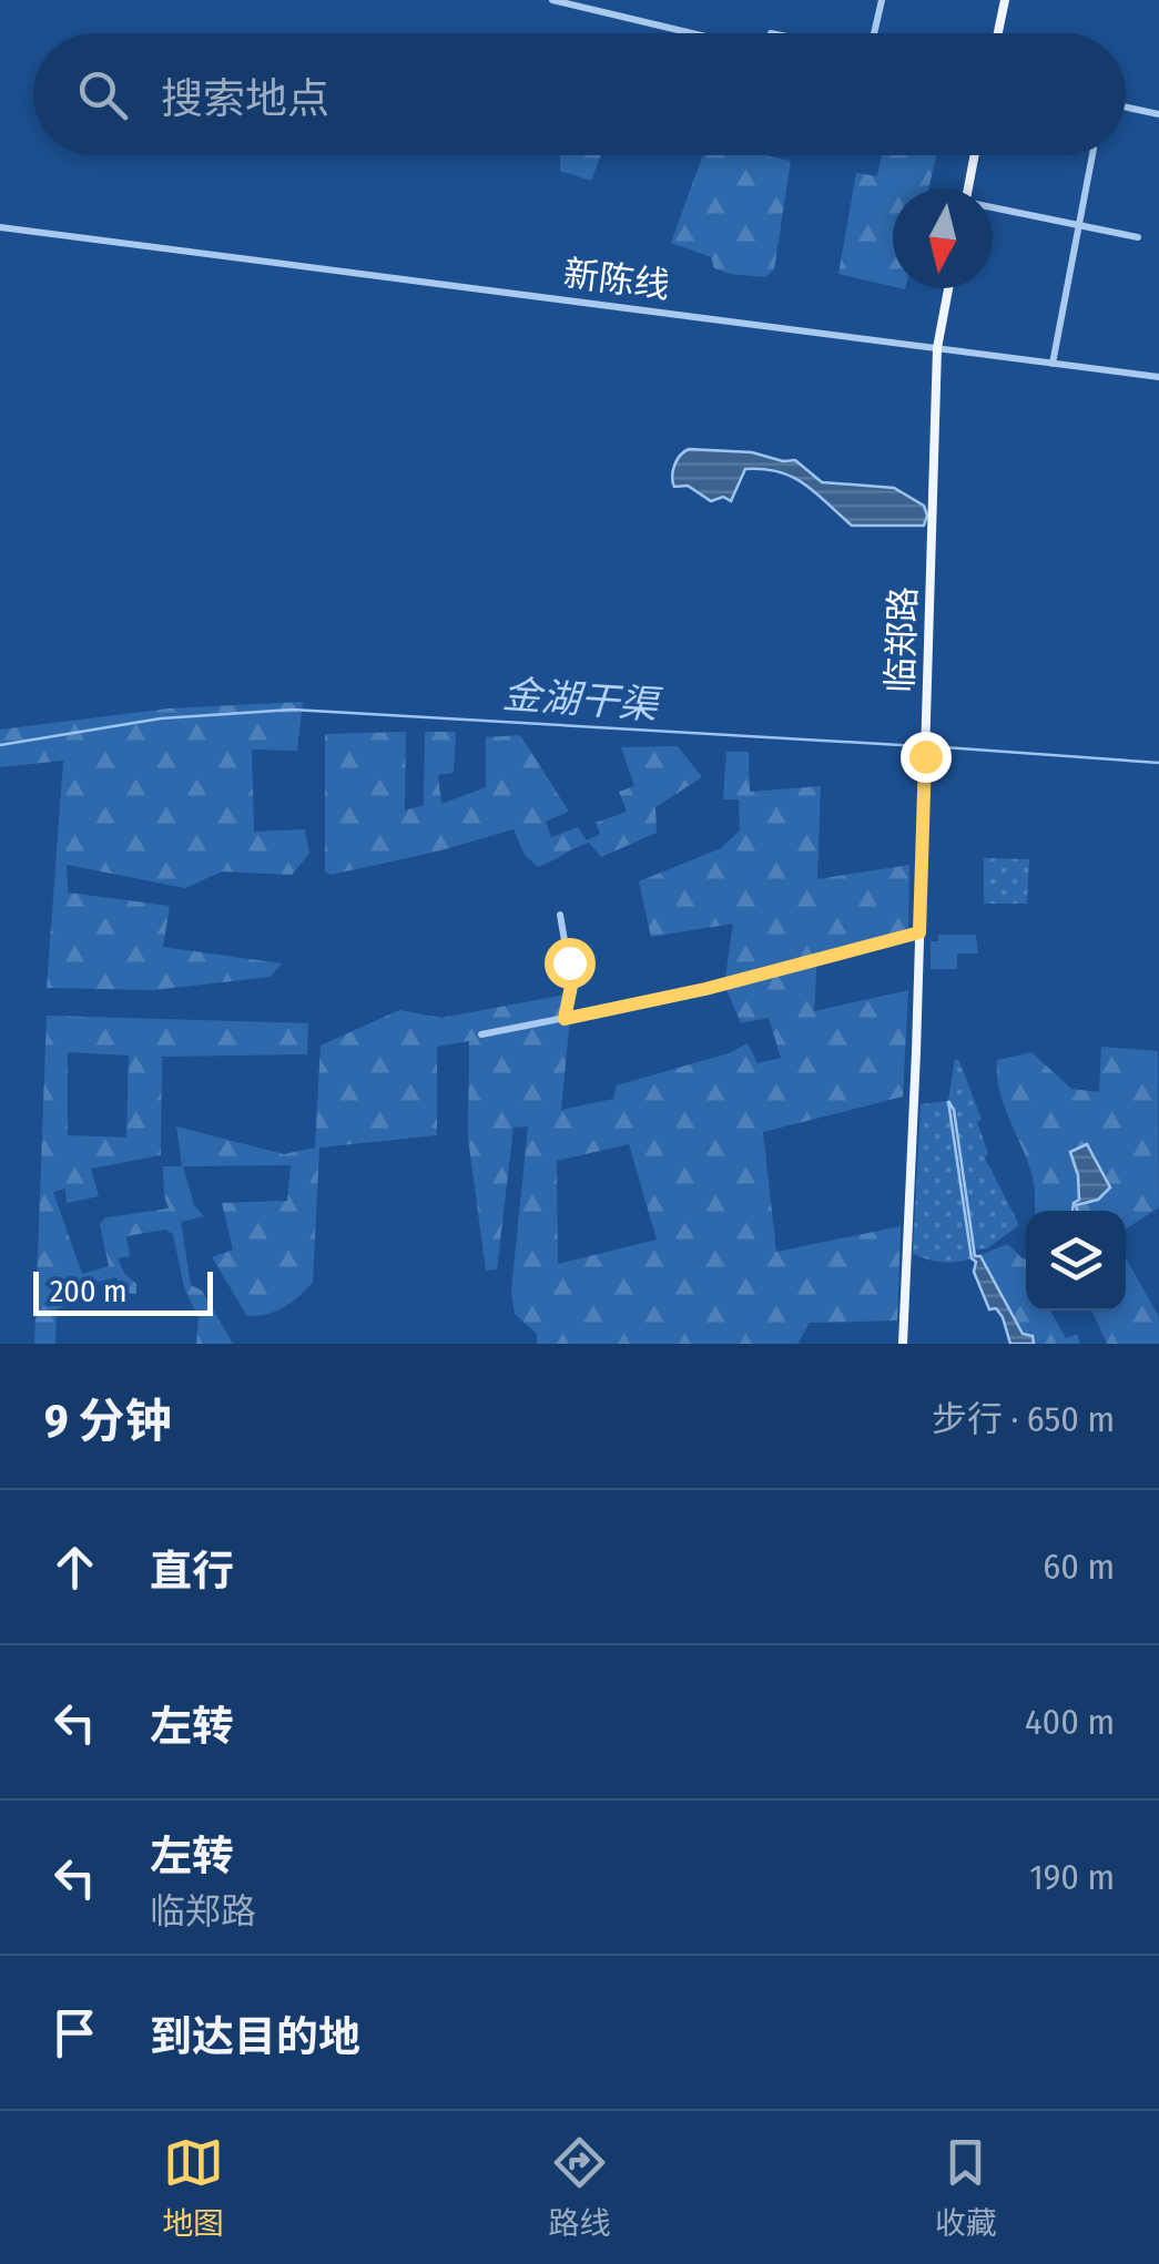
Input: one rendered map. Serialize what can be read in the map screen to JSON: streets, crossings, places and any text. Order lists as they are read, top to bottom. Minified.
{"streets":{"main road":["临郑路"],"street":["新陈线"]},"crossings":[["新陈线","临郑路"]],"water":["金湖干渠"],"scale_bar":"200 m","north":"bottom","page":{"search":"搜索地点","scale":"200 m","heading":["9 分钟","步行 · 650 m"],"list":[["直行","60 m"],["左转","400 m"],["左转","临郑路","190 m"],"到达目的地"],"nav":["地图","路线","收藏"]}}
